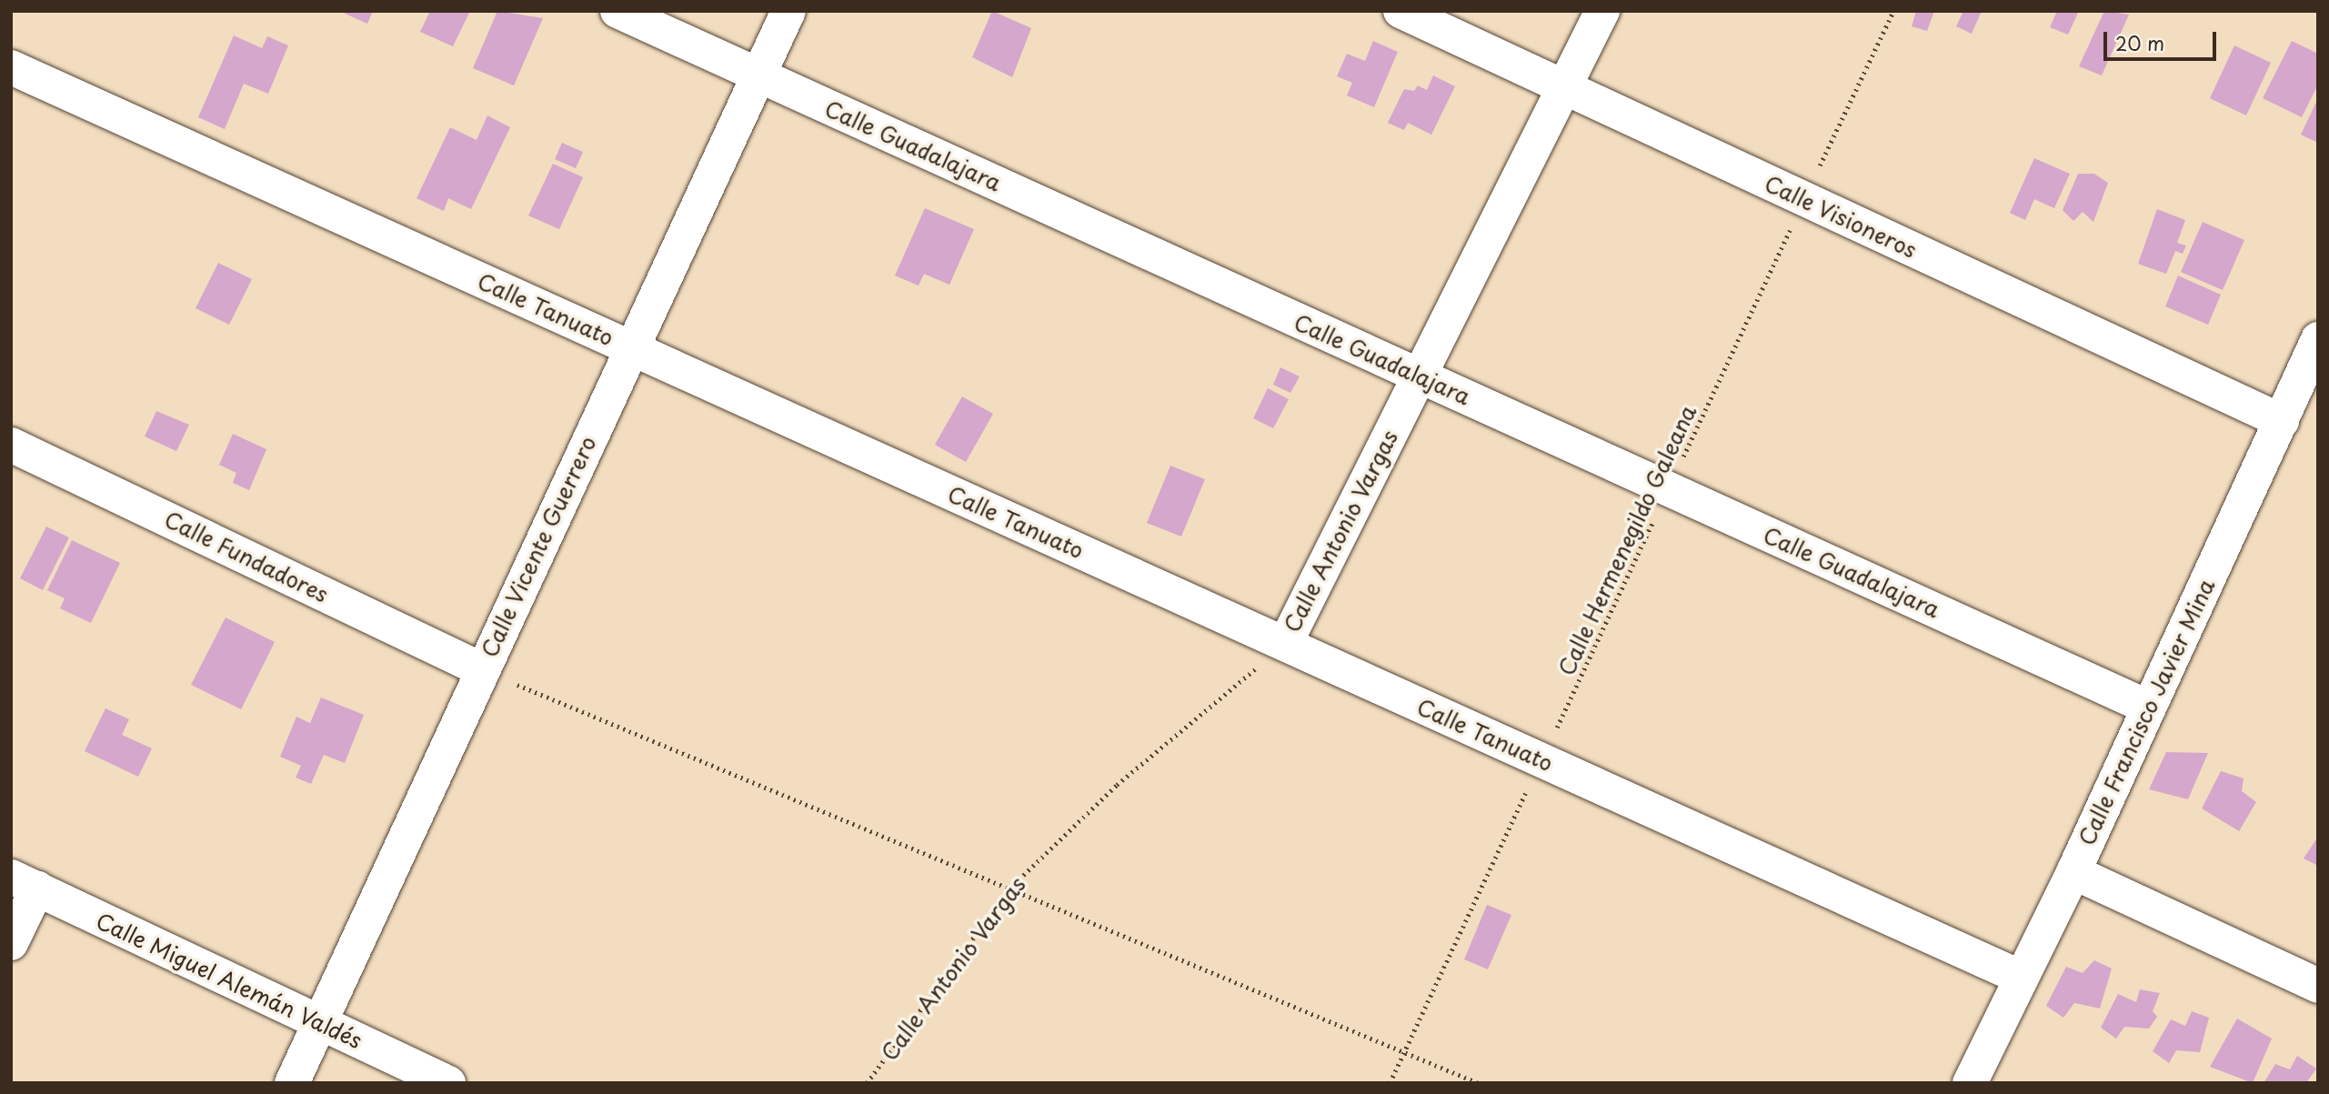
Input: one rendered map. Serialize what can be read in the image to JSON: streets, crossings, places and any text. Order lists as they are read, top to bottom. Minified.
{"streets":{"street":["Calle Guadalajara","Calle Visioneros","Calle Tanuato","Calle Antonio Vargas","Calle Vicente Guerrero","Calle Fundadores","Calle Francisco Javier Mina","Calle Miguel Alemán Valdés"],"path":["Calle Hermenegildo Galeana"]},"crossings":[["Calle Guadalajara","Calle Antonio Vargas"],["Calle Guadalajara","Calle Hermenegildo Galeana"],["Calle Guadalajara","Calle Vicente Guerrero"],["Calle Guadalajara","Calle Francisco Javier Mina"],["Calle Visioneros","Calle Antonio Vargas"],["Calle Visioneros","Calle Hermenegildo Galeana"],["Calle Visioneros","Calle Francisco Javier Mina"],["Calle Tanuato","Calle Antonio Vargas"],["Calle Tanuato","Calle Hermenegildo Galeana"],["Calle Tanuato","Calle Vicente Guerrero"],["Calle Tanuato","Calle Francisco Javier Mina"],["Calle Vicente Guerrero","Calle Fundadores"],["Calle Vicente Guerrero","Calle Miguel Alemán Valdés"]],"scale_bar":"20 m"}
